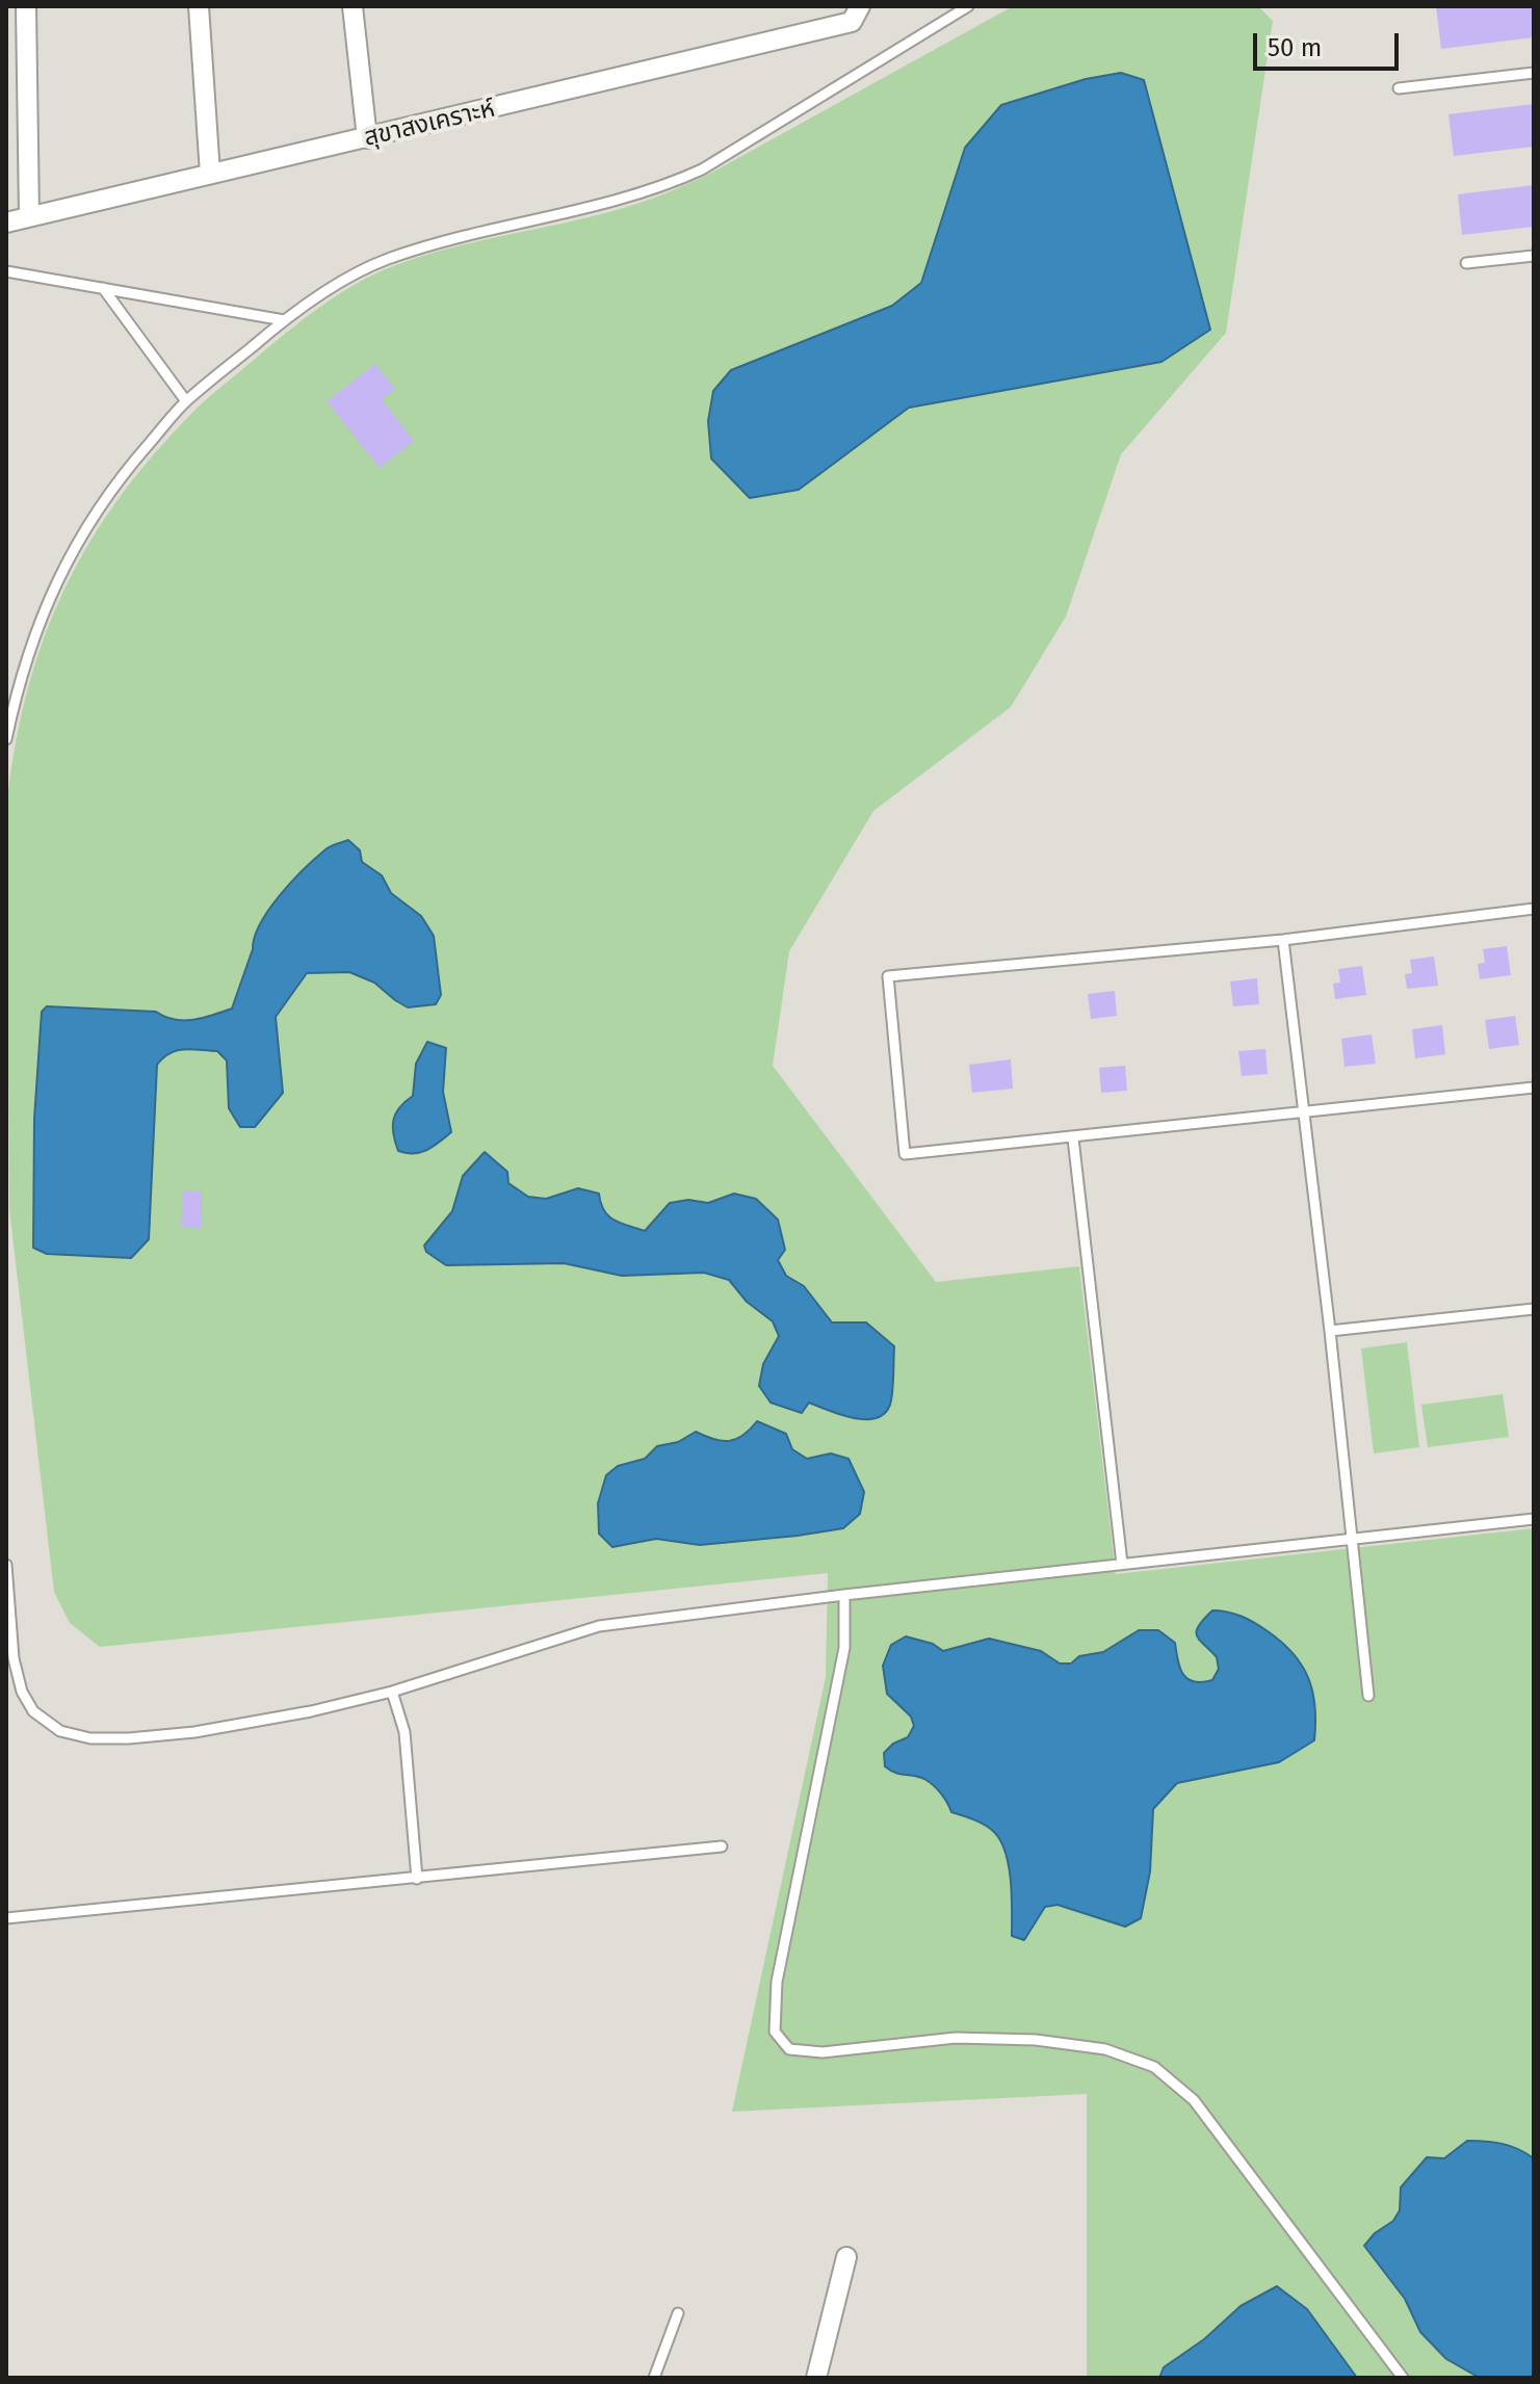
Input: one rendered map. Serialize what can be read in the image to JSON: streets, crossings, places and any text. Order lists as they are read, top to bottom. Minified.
{"streets":{"street":["สุขาสงเคราะห์"]},"scale_bar":"50 m"}
